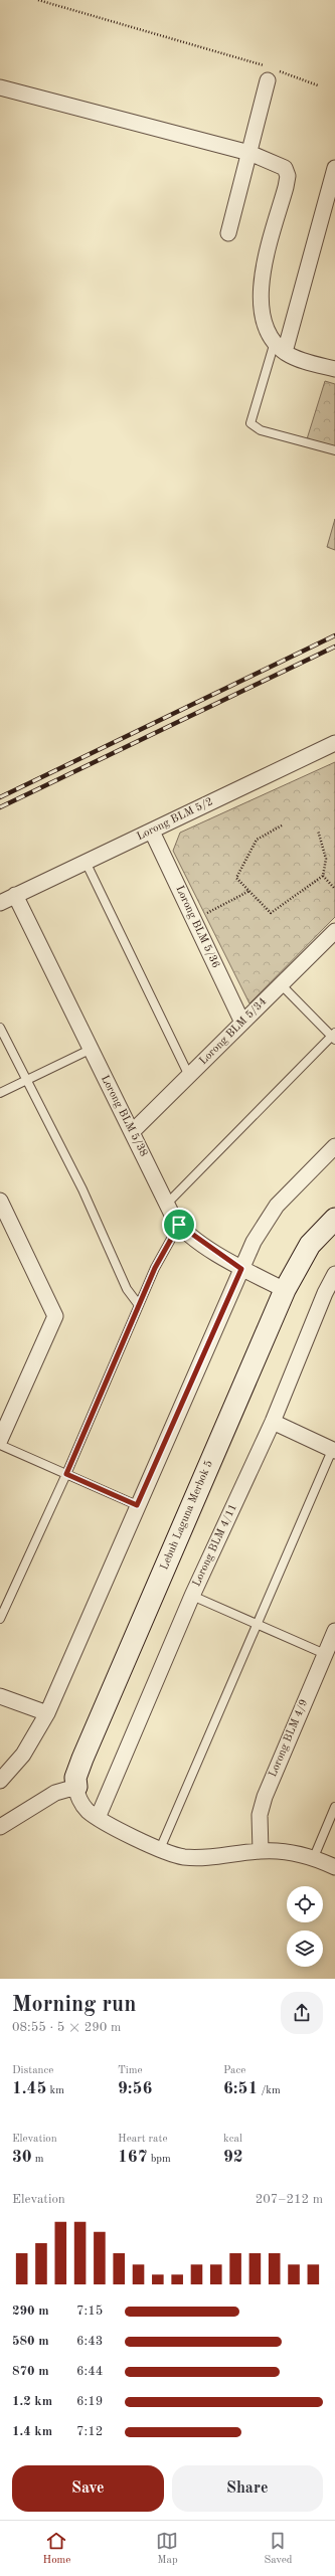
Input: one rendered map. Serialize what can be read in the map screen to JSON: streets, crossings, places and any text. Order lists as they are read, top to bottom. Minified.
{"streets":{"street":["Lorong BLM 5/2","Lorong BLM 5/36","Lorong BLM 5/34","Lorong BLM 5/38","Lebuh Laguna Merbok 5","Lorong BLM 4/11","Lorong BLM 4/9"]},"crossings":[["Lorong BLM 5/2","Lorong BLM 5/36"],["Lorong BLM 5/2","Lorong BLM 5/38"],["Lorong BLM 5/36","Lorong BLM 5/34"],["Lorong BLM 5/34","Lorong BLM 5/38"],["Lorong BLM 5/38","Lebuh Laguna Merbok 5"],["Lebuh Laguna Merbok 5","Lorong BLM 4/11"],["Lebuh Laguna Merbok 5","Lorong BLM 4/9"]],"page":{"heading":["Morning run","08:55 · 5 × 290 m"],"stats":[["Distance","1.45 km"],["Time","9:56"],["Pace","6:51 /km"],["Elevation","30 m"],["Heart rate","167 bpm"],["kcal","92"]],"chart":["Elevation","207–212 m"],"list":[{"name":"290 m","note":"7:15"},{"name":"580 m","note":"6:43"},{"name":"870 m","note":"6:44"},{"name":"1.2 km","note":"6:19"},{"name":"1.4 km","note":"7:12"}],"buttons":["Save","Share"],"tabs":["Home","Map","Saved"]}}
